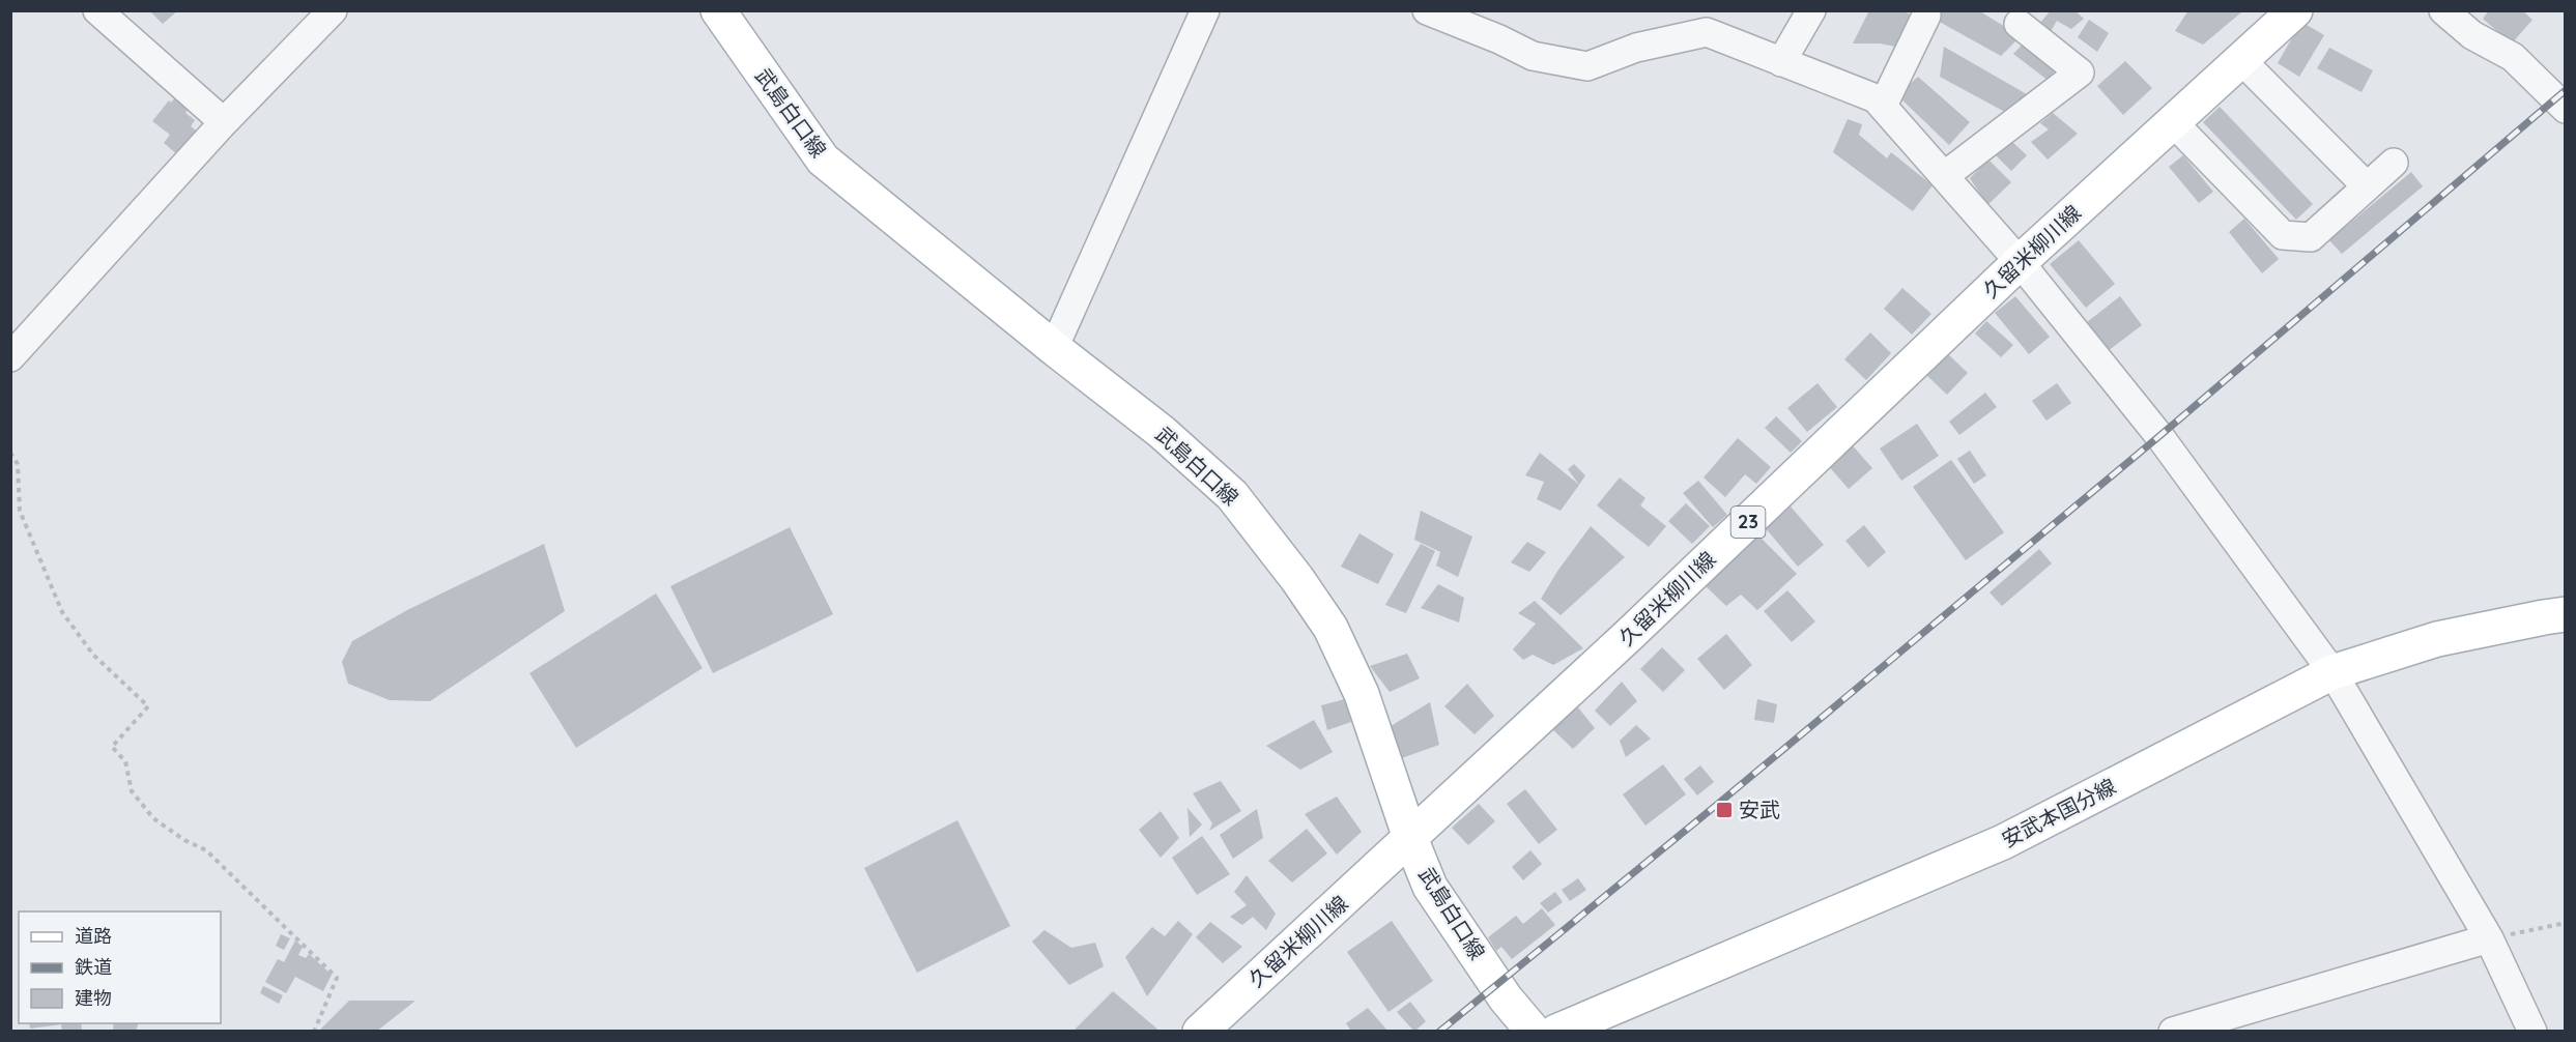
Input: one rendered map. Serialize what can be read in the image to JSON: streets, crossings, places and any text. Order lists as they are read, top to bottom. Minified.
{"streets":{"main road":["武島白口線","久留米柳川線","23","安武本国分線"]},"crossings":[["武島白口線","久留米柳川線"]],"places":{"transit":["安武"]},"legend":["道路","鉄道","建物"]}
